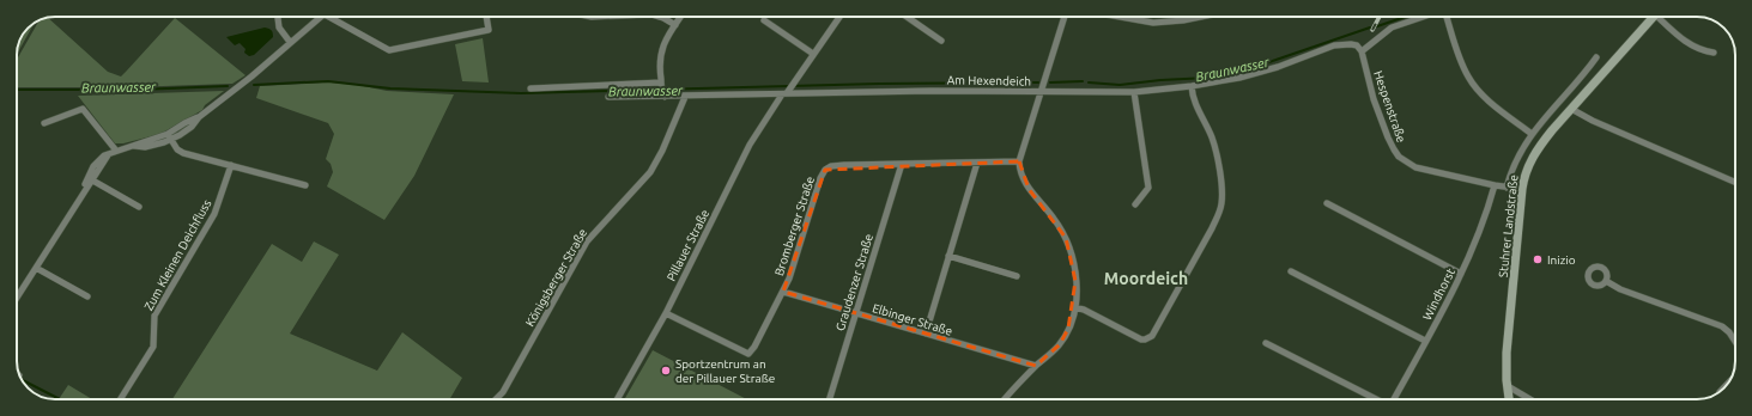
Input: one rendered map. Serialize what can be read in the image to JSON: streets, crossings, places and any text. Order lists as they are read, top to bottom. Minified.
{"streets":{"main road":["Stuhrer Landstraße"],"street":["Am Hexendeich","Hespenstraße","Bromberger Straße","Pillauer Straße","Zum Kleinen Deichfluss","Königsberger Straße","Graudenzer Straße","Windhorst","Elbinger Straße"]},"crossings":[["Am Hexendeich","Hespenstraße"],["Am Hexendeich","Pillauer Straße"],["Am Hexendeich","Königsberger Straße"],["Hespenstraße","Stuhrer Landstraße"],["Hespenstraße","Windhorst"],["Bromberger Straße","Pillauer Straße"],["Bromberger Straße","Graudenzer Straße"],["Bromberger Straße","Elbinger Straße"],["Graudenzer Straße","Elbinger Straße"]],"districts":["Moordeich"],"water":["Braunwasser"],"places":["Inizio","Sportzentrum an der Pillauer Straße"]}
